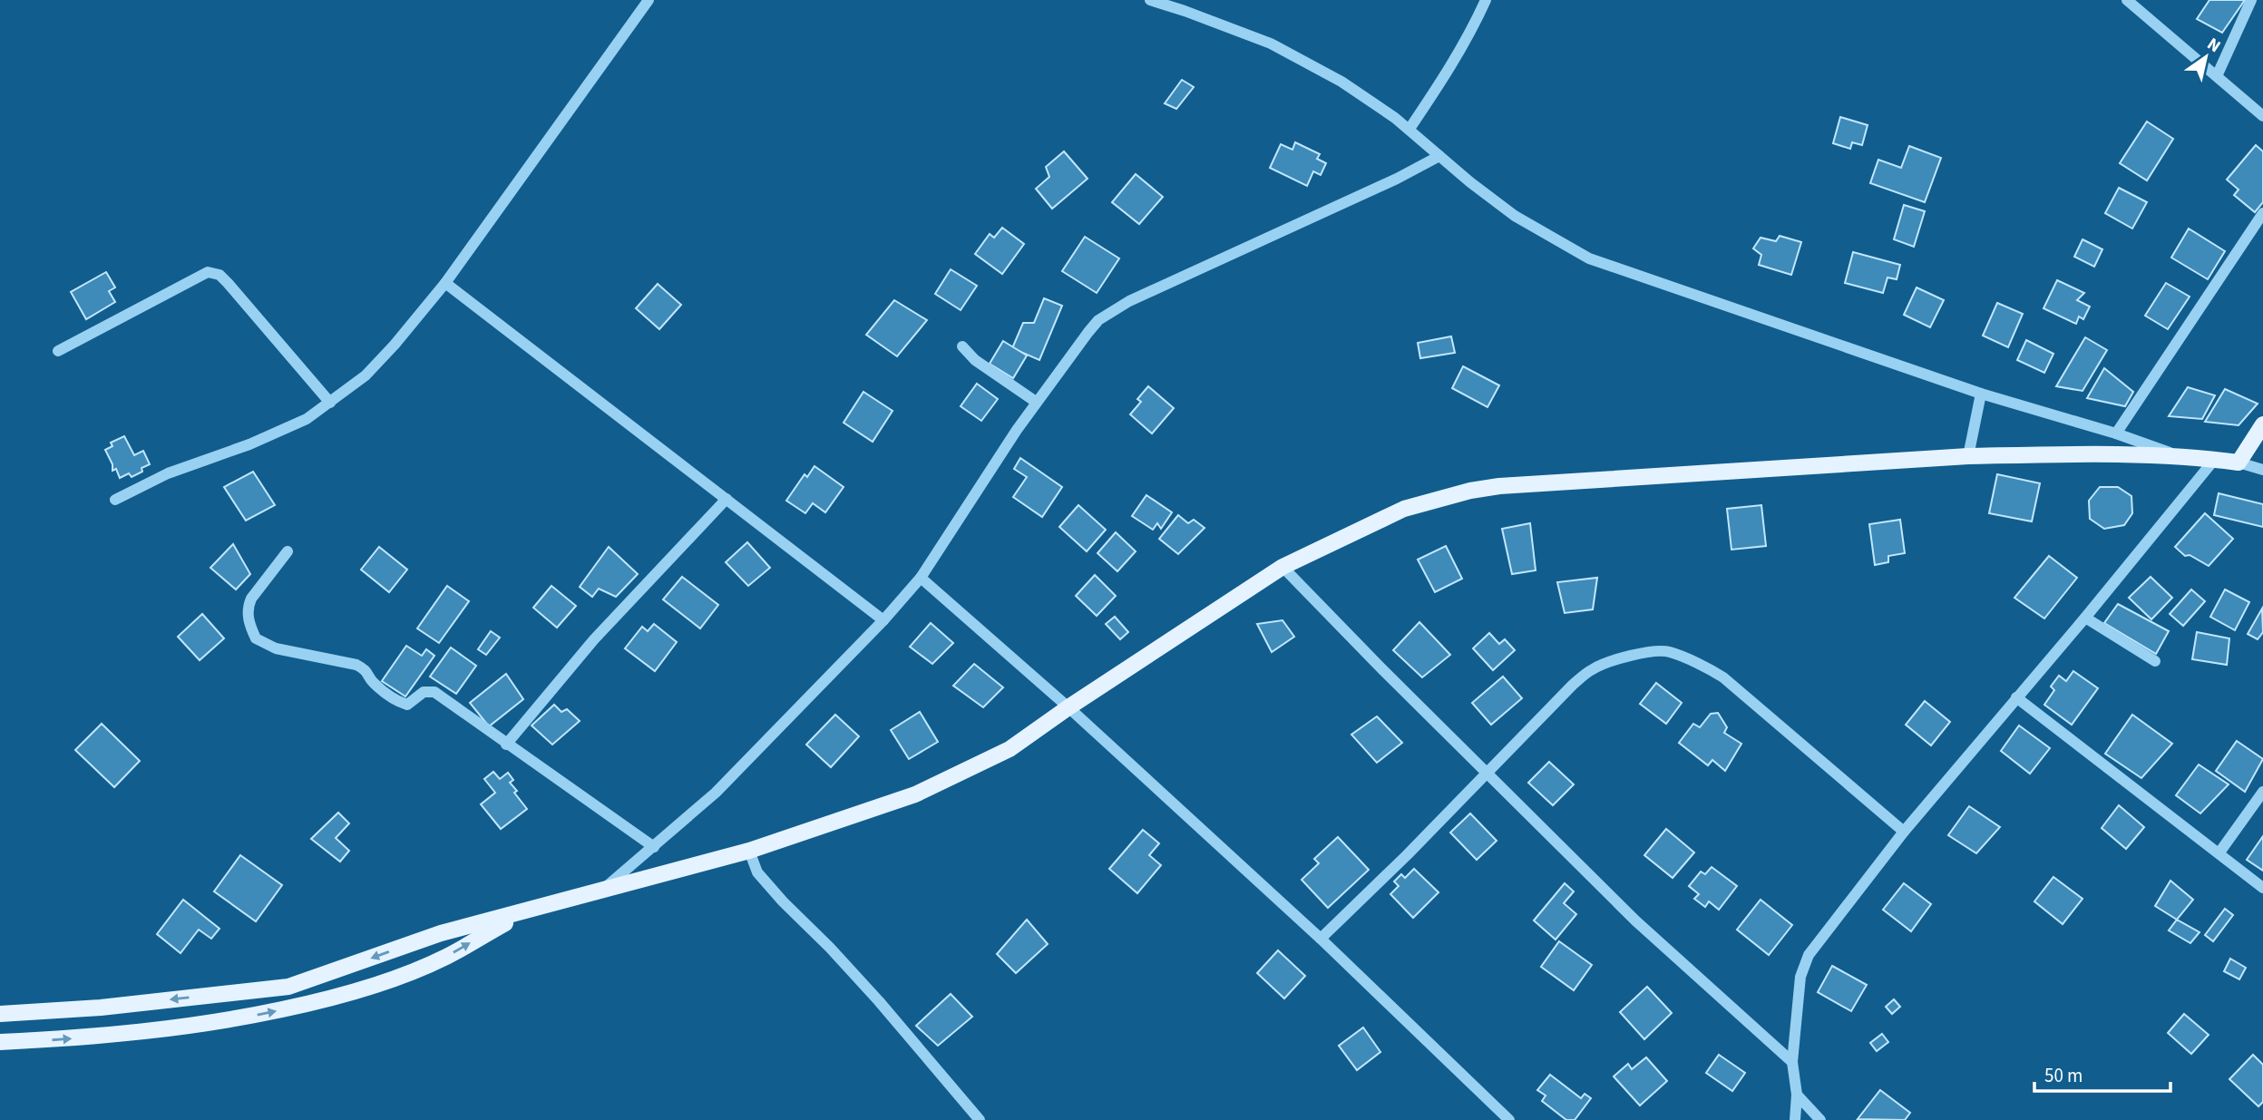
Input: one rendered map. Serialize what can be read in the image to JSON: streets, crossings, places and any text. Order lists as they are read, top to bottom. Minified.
{"scale_bar":"50 m","north":"top right"}
